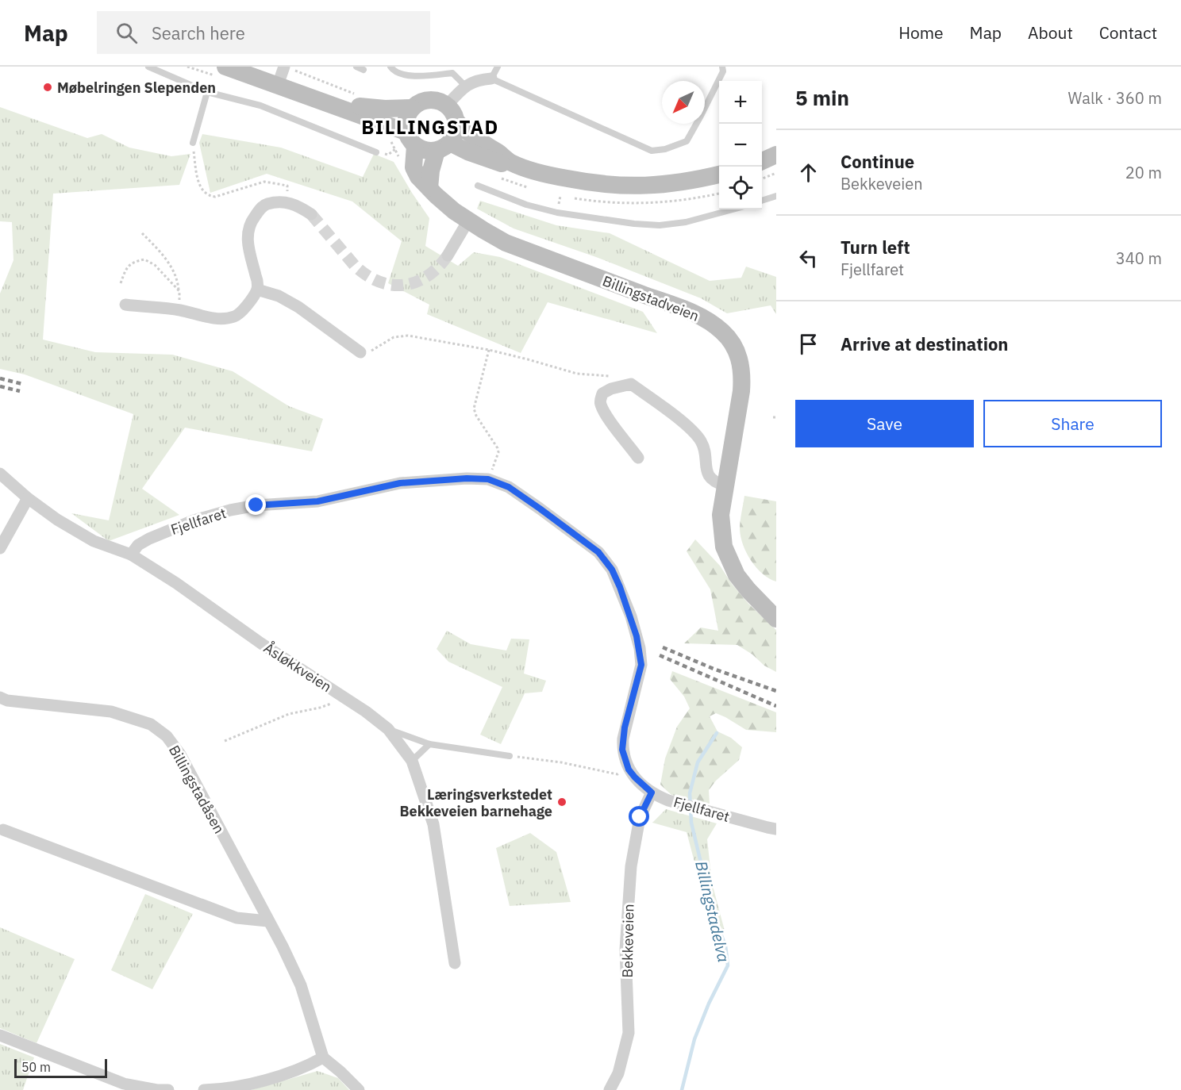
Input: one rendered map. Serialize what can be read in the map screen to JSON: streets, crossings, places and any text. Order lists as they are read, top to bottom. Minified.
{"streets":{"main road":["Billingstadveien"],"street":["Fjellfaret","Åsløkkveien","Billingstadåsen","Bekkeveien"]},"crossings":[["Fjellfaret","Åsløkkveien"],["Fjellfaret","Bekkeveien"]],"districts":["BILLINGSTAD"],"water":["Billingstadelva"],"places":["Møbelringen Slependen","Læringsverkstedet Bekkeveien barnehage"],"scale_bar":"50 m","north":"bottom left","page":{"header":"Map","search":"Search here","nav":["Home","Map","About","Contact"],"heading":["5 min","Walk · 360 m"],"map_buttons":["+","−"],"list":[["Continue","Bekkeveien","20 m"],["Turn left","Fjellfaret","340 m"],"Arrive at destination"],"buttons":["Save","Share"],"scale":"50 m"}}
